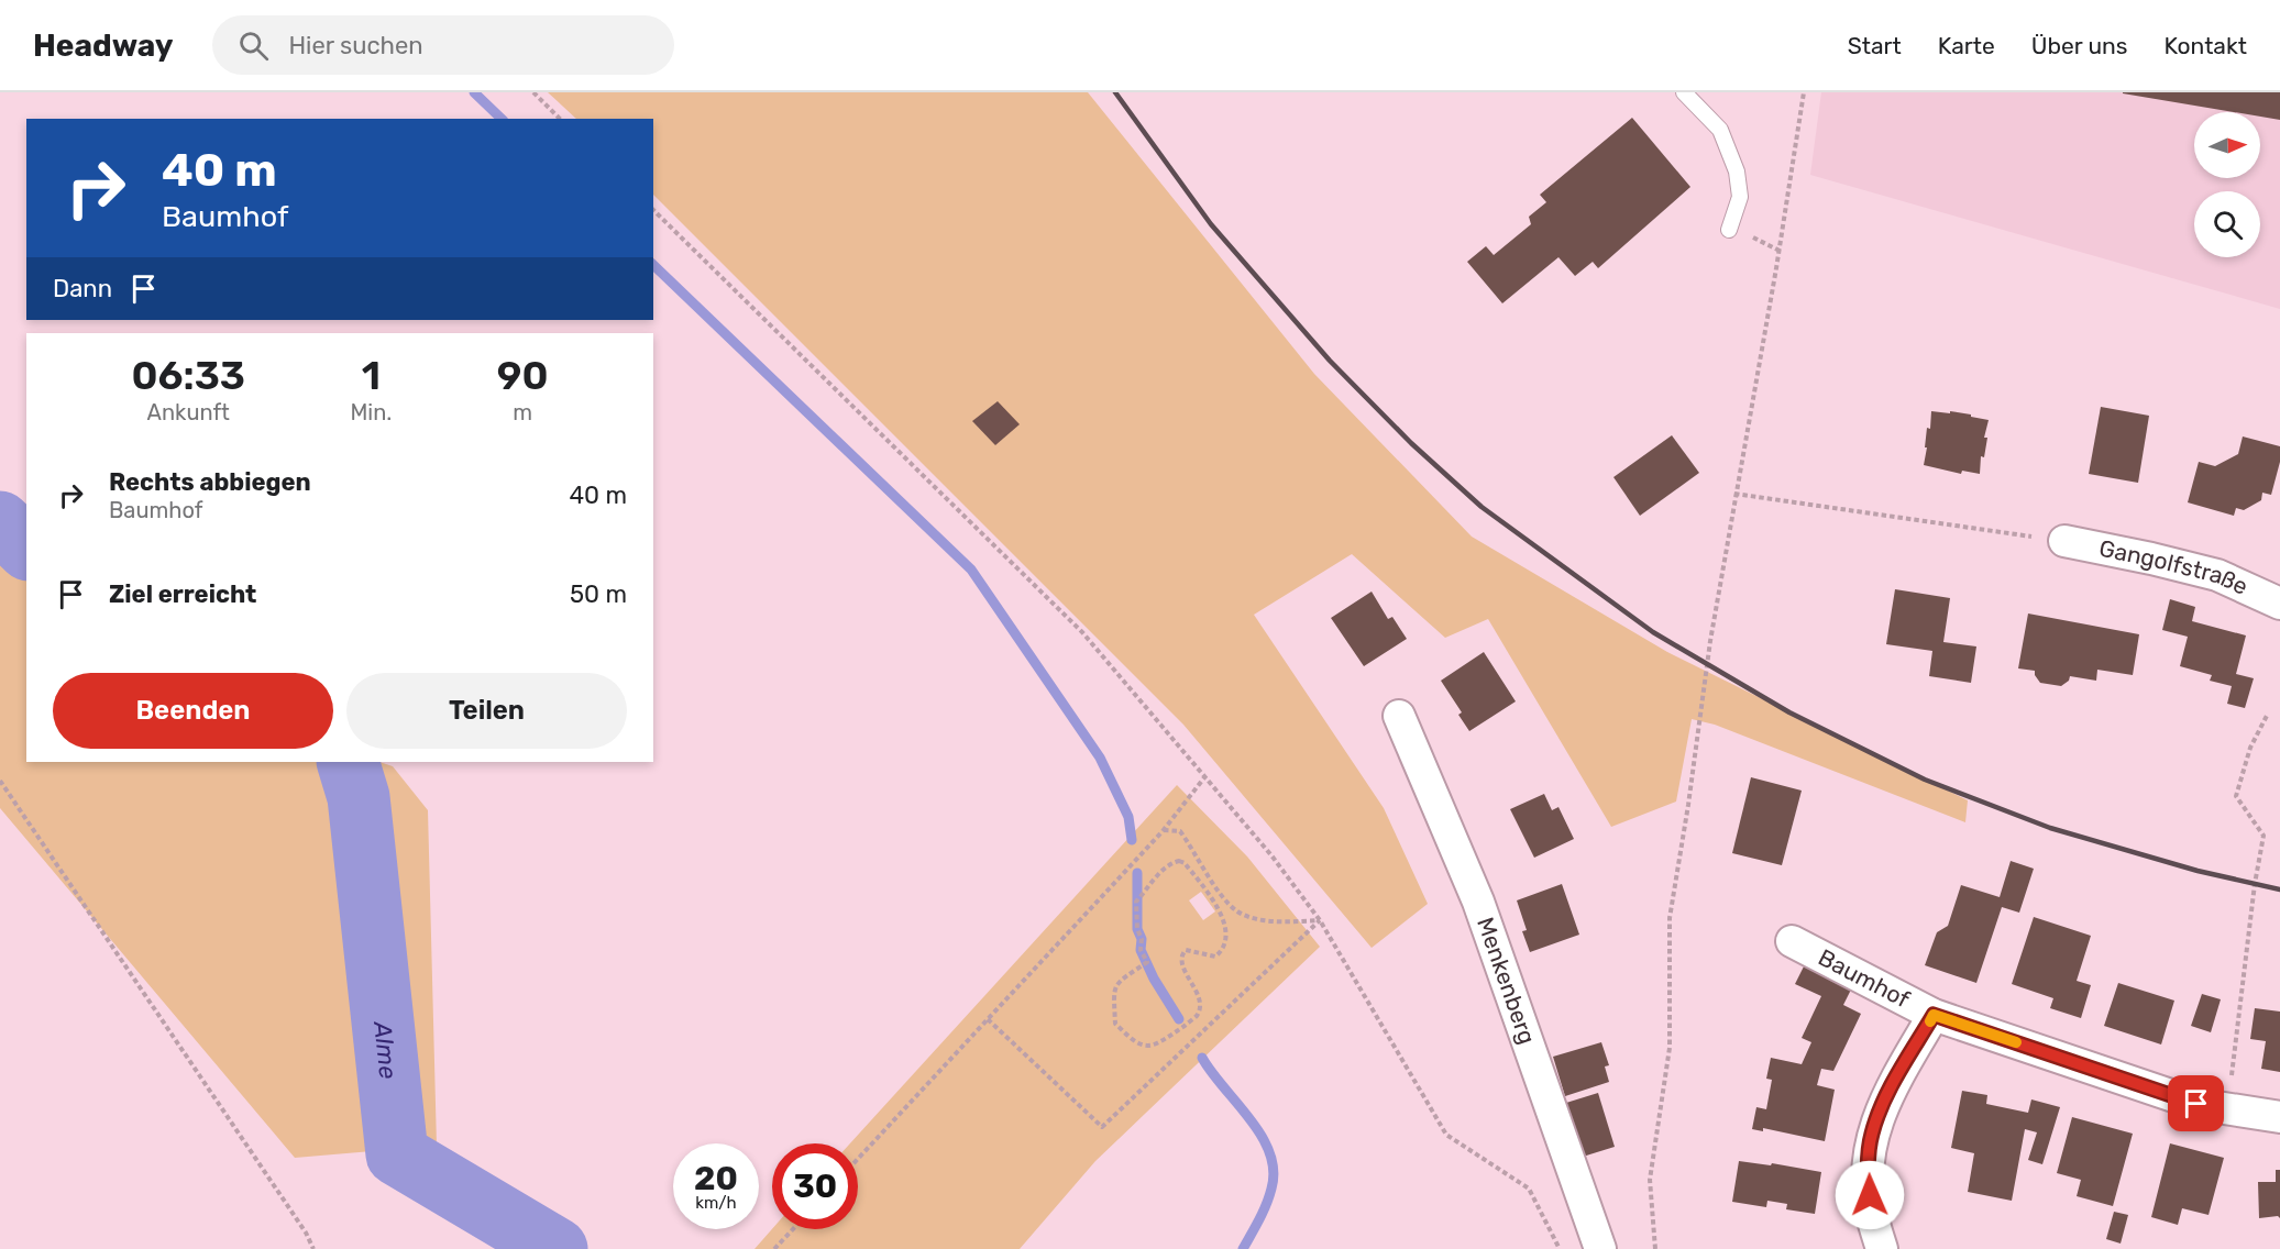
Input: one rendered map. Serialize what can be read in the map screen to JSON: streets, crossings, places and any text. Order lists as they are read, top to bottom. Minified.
{"streets":{"street":["Gangolfstraße","Baumhof","Menkenberg"]},"water":["Alme"],"north":"right","page":{"header":"Headway","search":"Hier suchen","nav":["Start","Karte","Über uns","Kontakt"],"turn":["40 m","Baumhof"],"then":"Dann","eta":["06:33","Ankunft","1","Min.","90","m"],"list":[{"name":"Rechts abbiegen","note":"Baumhof","value":"40 m"},{"name":"Ziel erreicht","value":"50 m"}],"buttons":["Beenden","Teilen"],"speed":"20 km/h","limit":"30"}}
